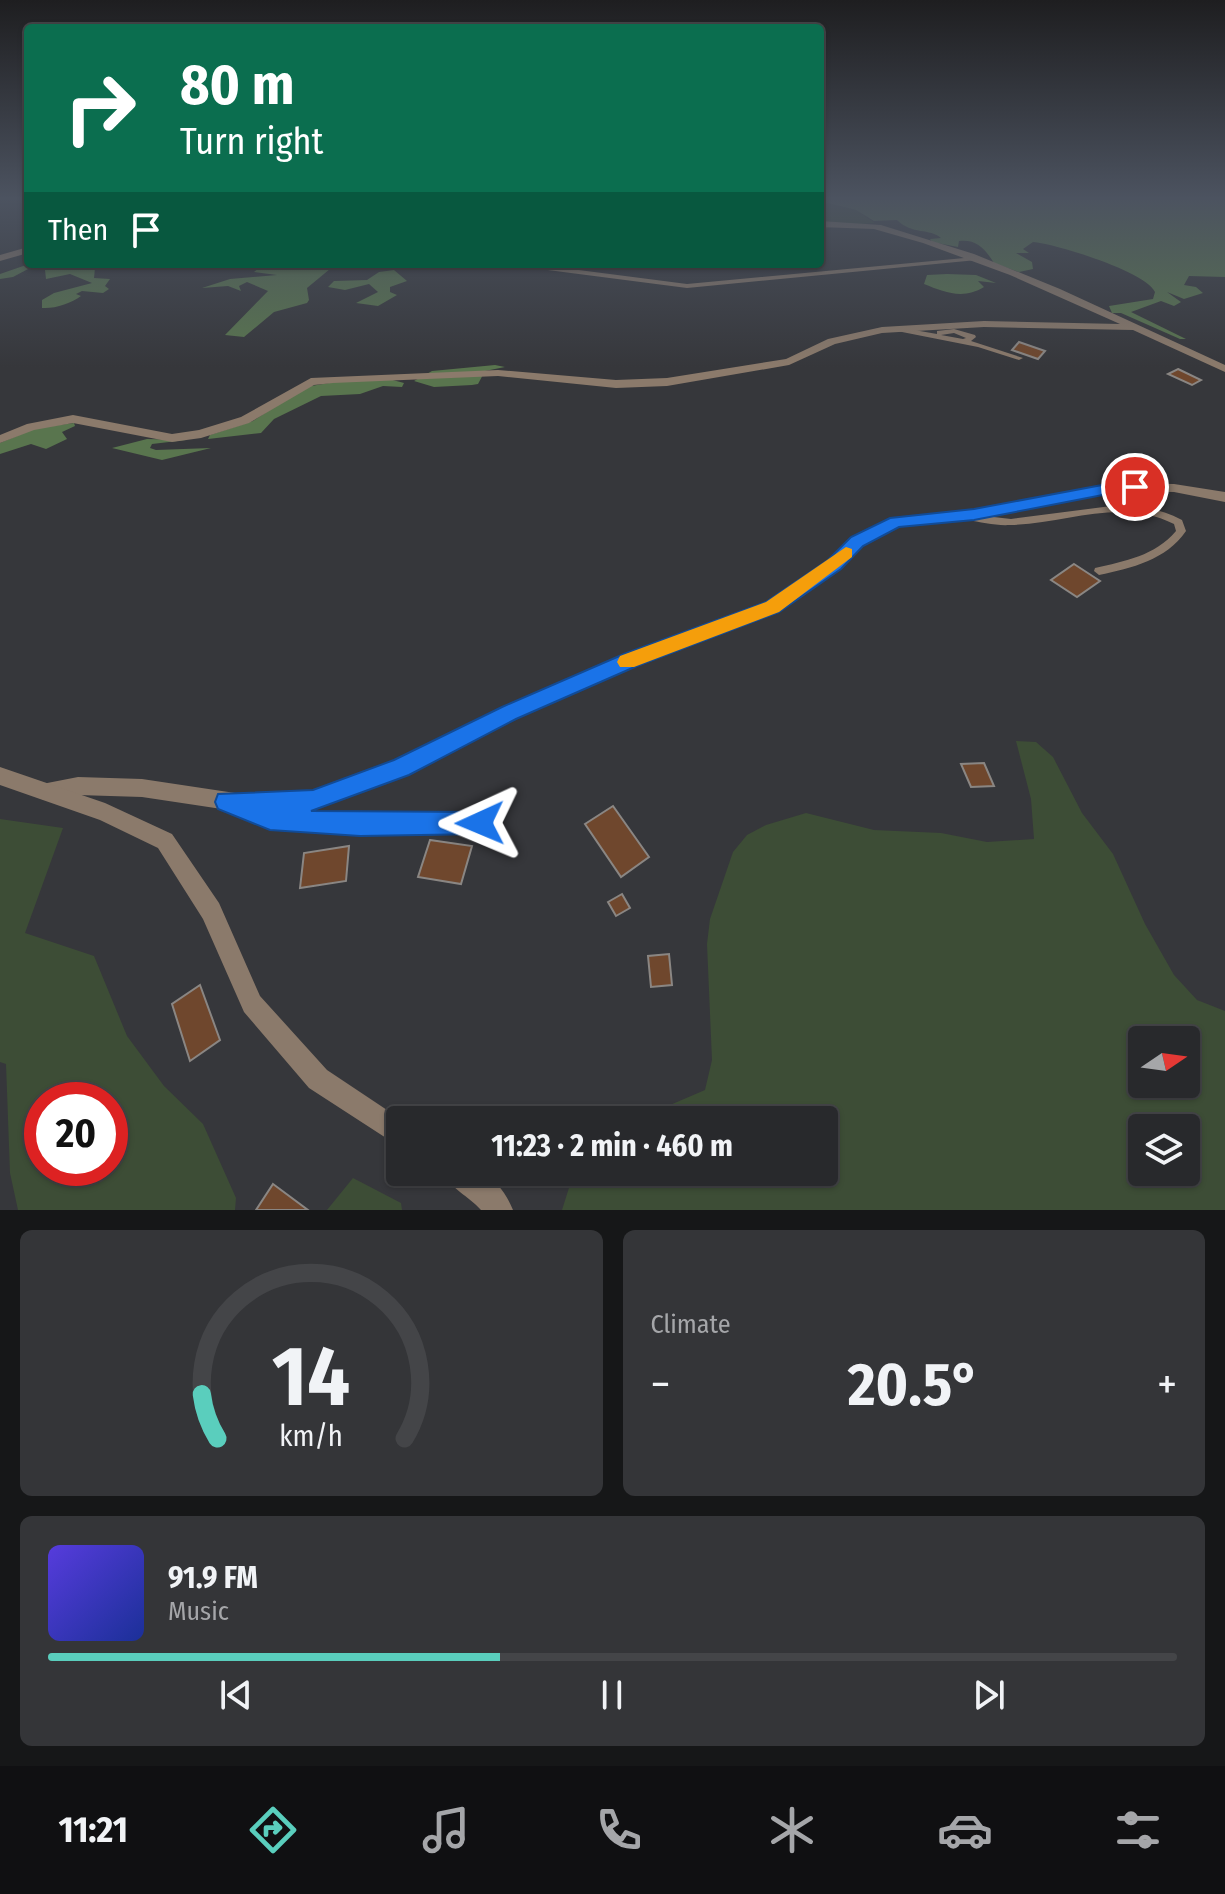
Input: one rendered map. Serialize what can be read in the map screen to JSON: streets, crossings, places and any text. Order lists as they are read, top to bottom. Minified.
{"north":"right","page":{"turn":["80 m","Turn right"],"then":"Then","limit":"20","trip":"11:23 · 2 min · 460 m","tile":"Climate","heat":["−","20.5°","+"],"song":["91.9 FM","Music"],"tabs":"11:21","gauge":["14","km/h"]}}
